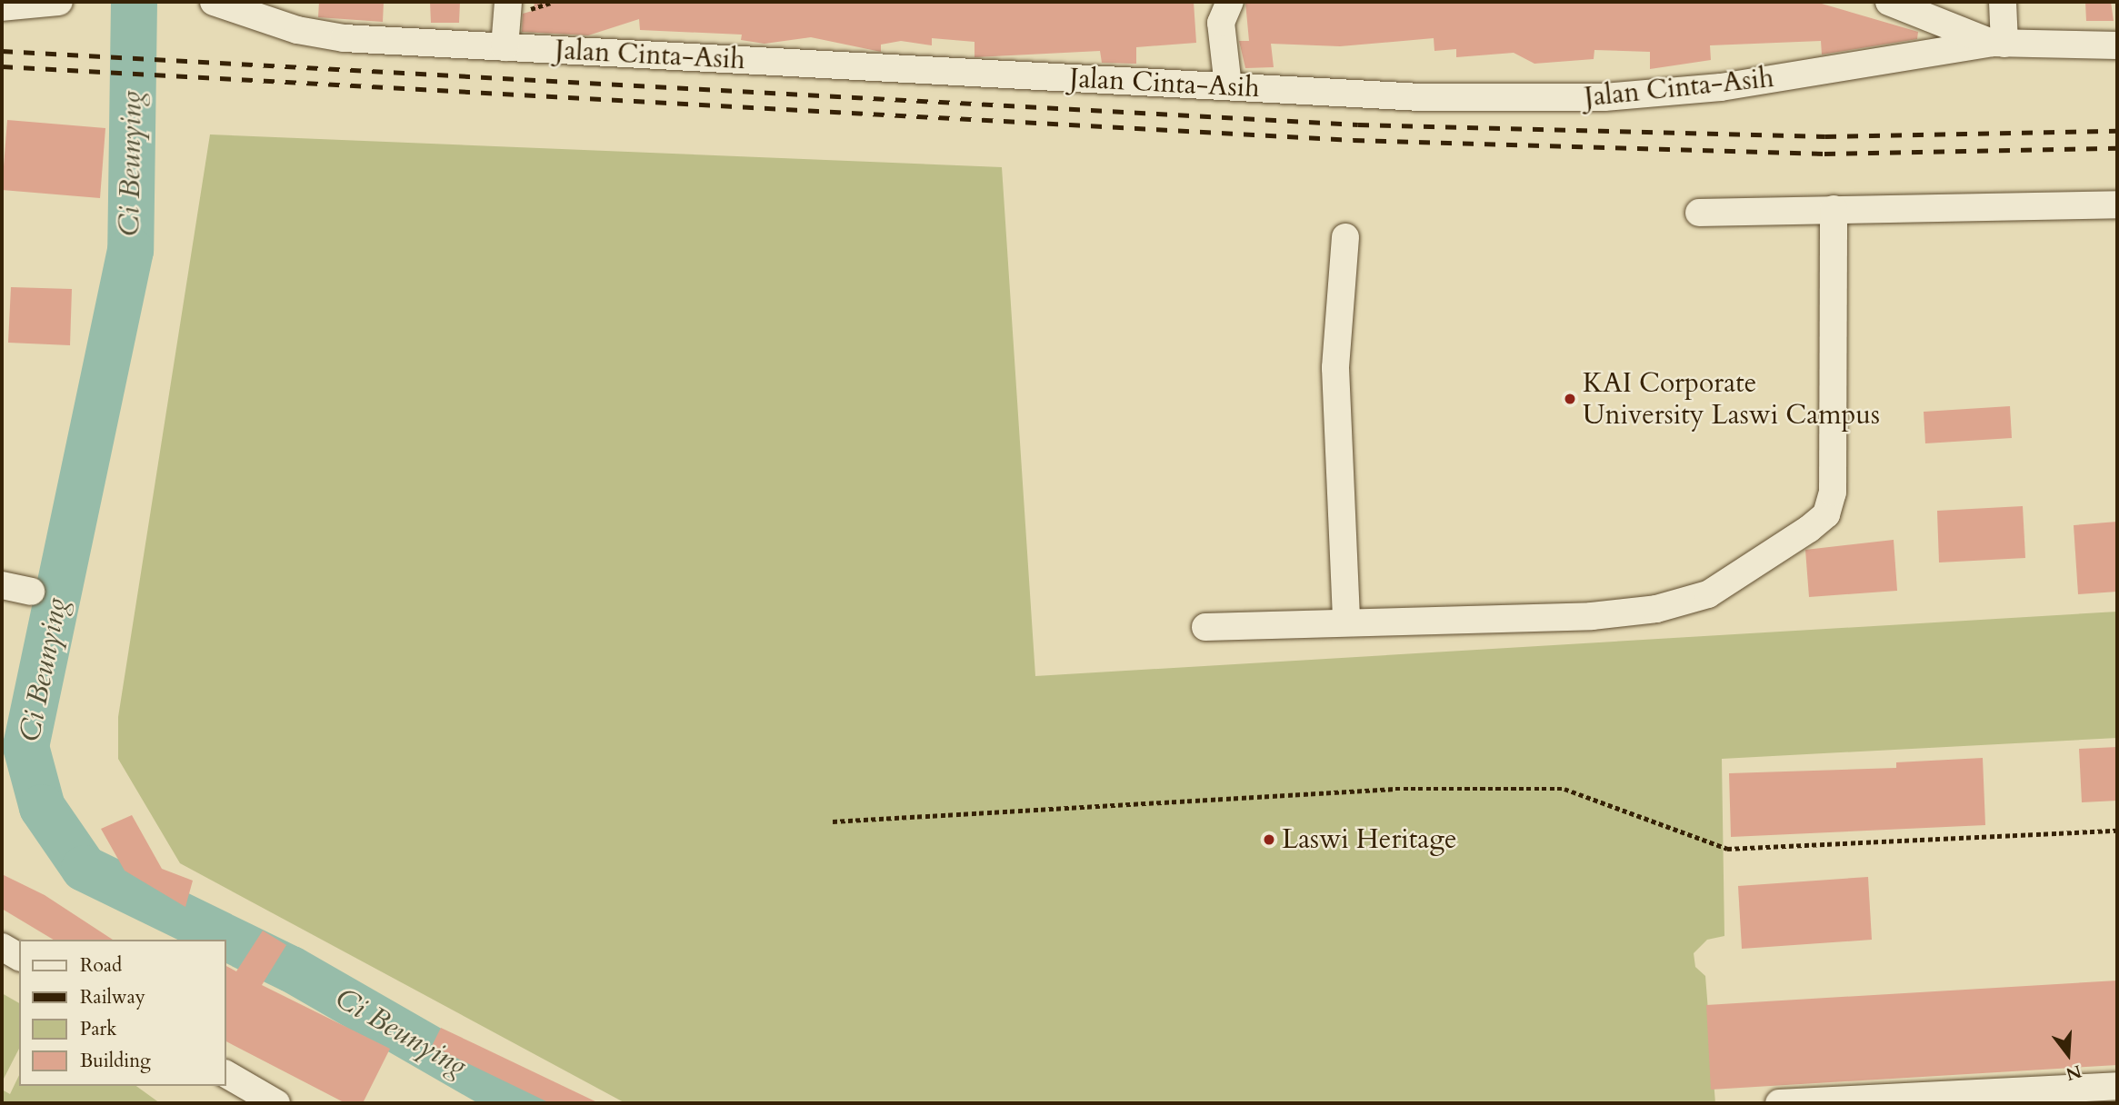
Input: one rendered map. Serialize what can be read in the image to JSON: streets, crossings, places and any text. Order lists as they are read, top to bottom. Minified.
{"streets":{"street":["Jalan Cinta-Asih"]},"water":["Ci Beunying"],"places":["KAI Corporate University Laswi Campus","Laswi Heritage"],"legend":["Road","Railway","Park","Building"],"north":"bottom"}
